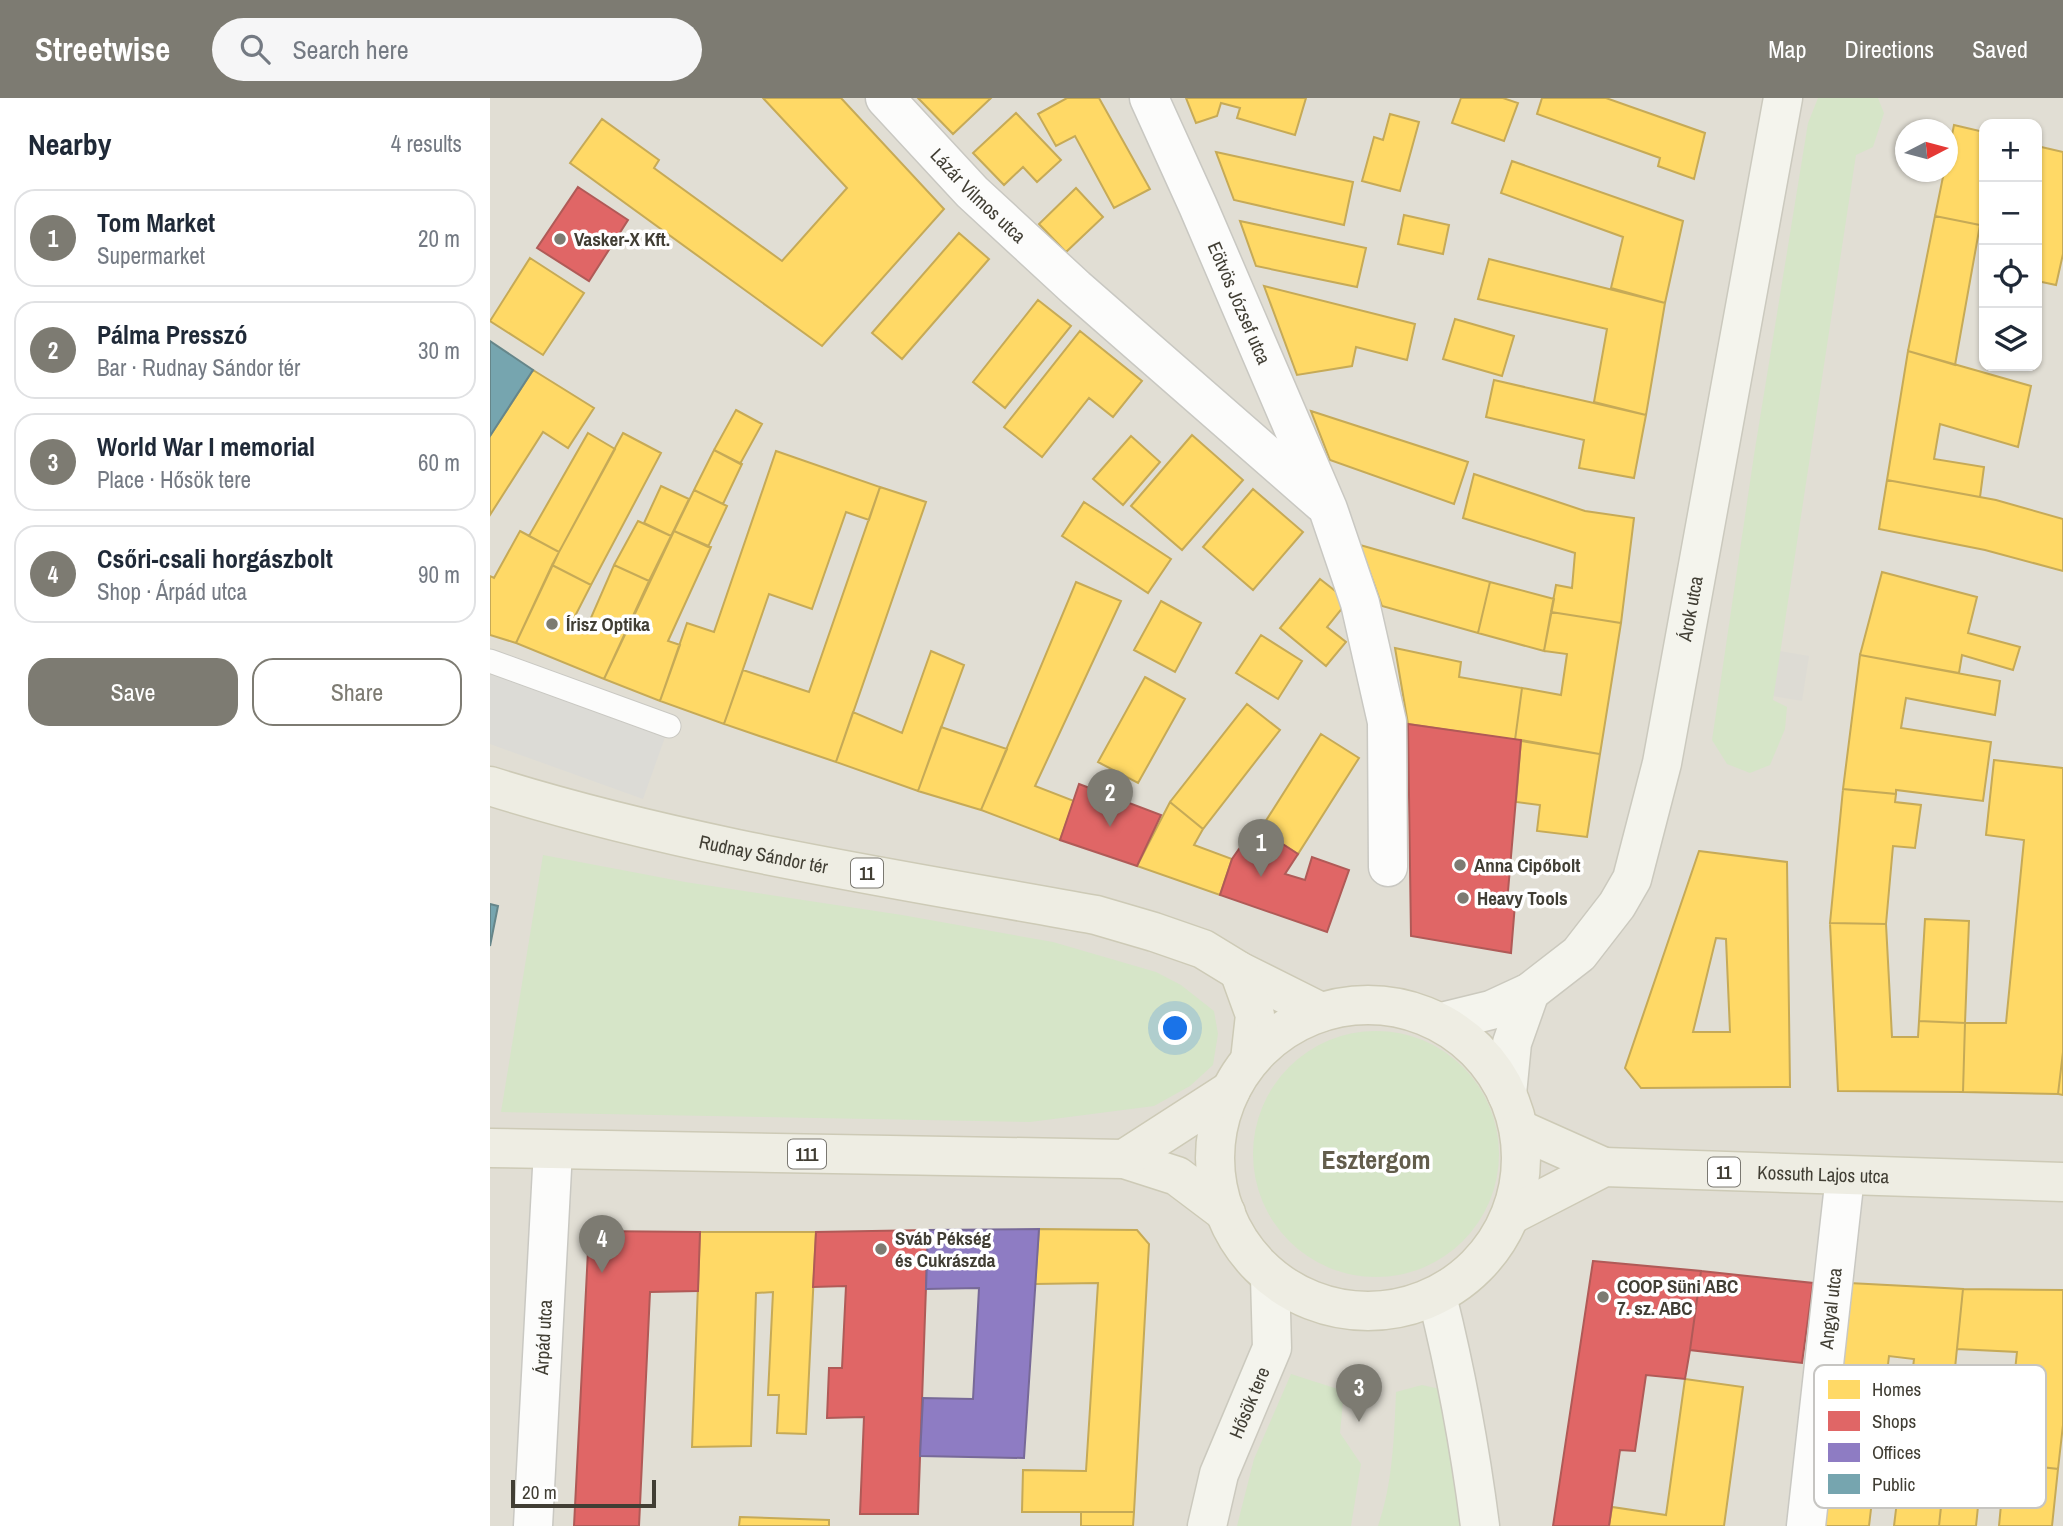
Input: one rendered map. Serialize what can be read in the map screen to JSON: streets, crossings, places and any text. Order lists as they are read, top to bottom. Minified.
{"streets":{"main road":["Árok utca","Rudnay Sándor tér","11","111","Kossuth Lajos utca","Hősök tere"],"street":["Lázár Vilmos utca","Eötvös József utca","Angyal utca","Árpád utca"]},"crossings":[["Lázár Vilmos utca","Eötvös József utca"],["11","Kossuth Lajos utca"],["111","Árpád utca"],["Kossuth Lajos utca","Angyal utca"]],"districts":["Esztergom"],"places":["Vasker-X Kft.","Írisz Optika","Anna Cipőbolt","Heavy Tools","Sváb Pékség és Cukrászda","COOP Süni ABC 7. sz. ABC"],"legend":["Homes","Shops","Offices","Public"],"scale_bar":"20 m","north":"right","page":{"header":"Streetwise","search":"Search here","nav":["Map","Directions","Saved"],"heading":["Nearby","4 results"],"map_buttons":["+","−"],"list":[{"mark":"1","name":"Tom Market","note":"Supermarket","value":"20 m"},{"mark":"2","name":"Pálma Presszó","note":"Bar · Rudnay Sándor tér","value":"30 m"},{"mark":"3","name":"World War I memorial","note":"Place · Hősök tere","value":"60 m"},{"mark":"4","name":"Csőri-csali horgászbolt","note":"Shop · Árpád utca","value":"90 m"}],"buttons":["Save","Share"],"pins":["2","1","4","3"],"scale":"20 m"}}
